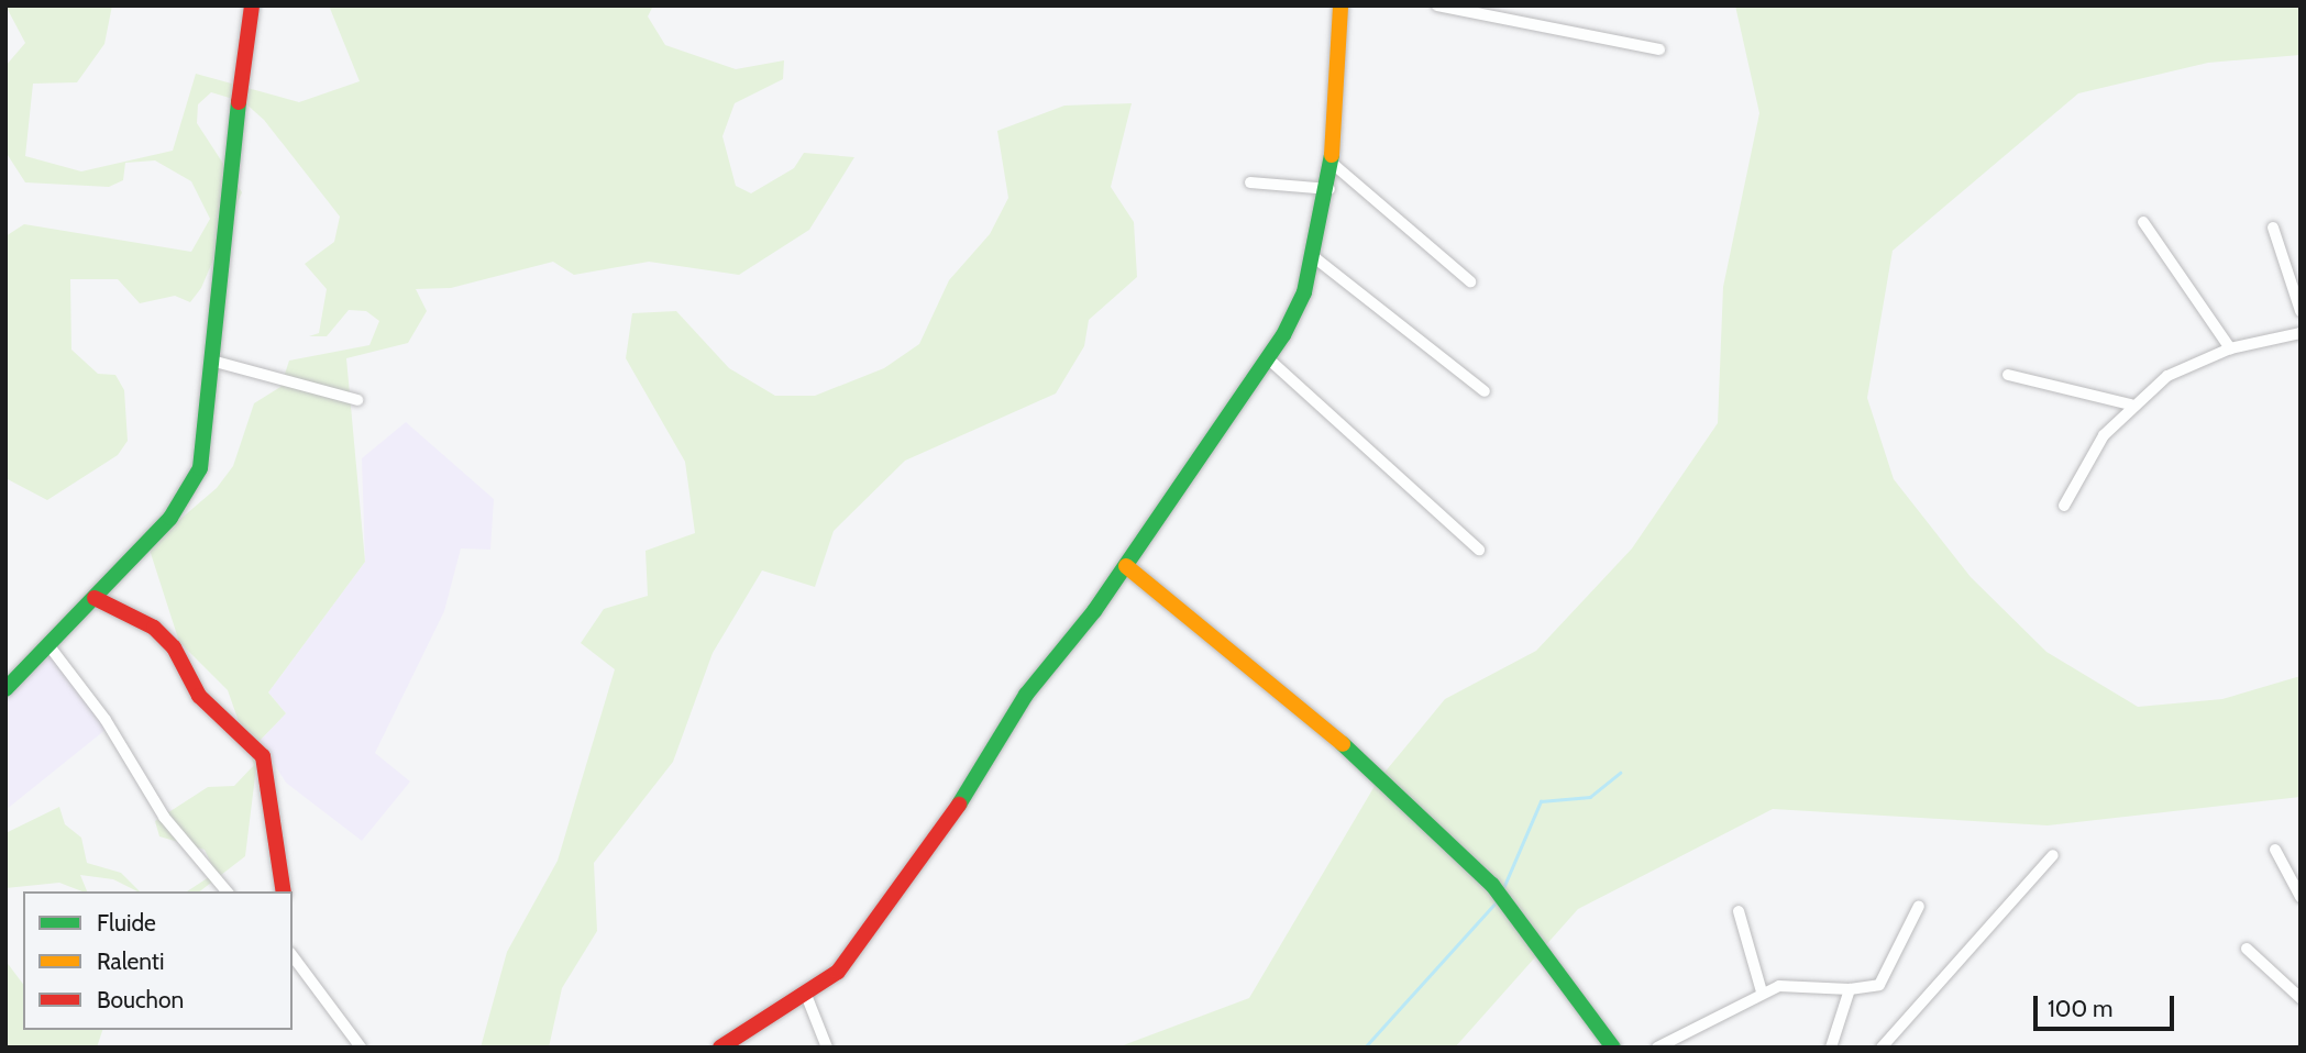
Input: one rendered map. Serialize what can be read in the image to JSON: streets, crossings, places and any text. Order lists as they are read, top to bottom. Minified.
{"legend":["Fluide","Ralenti","Bouchon"],"scale_bar":"100 m"}
